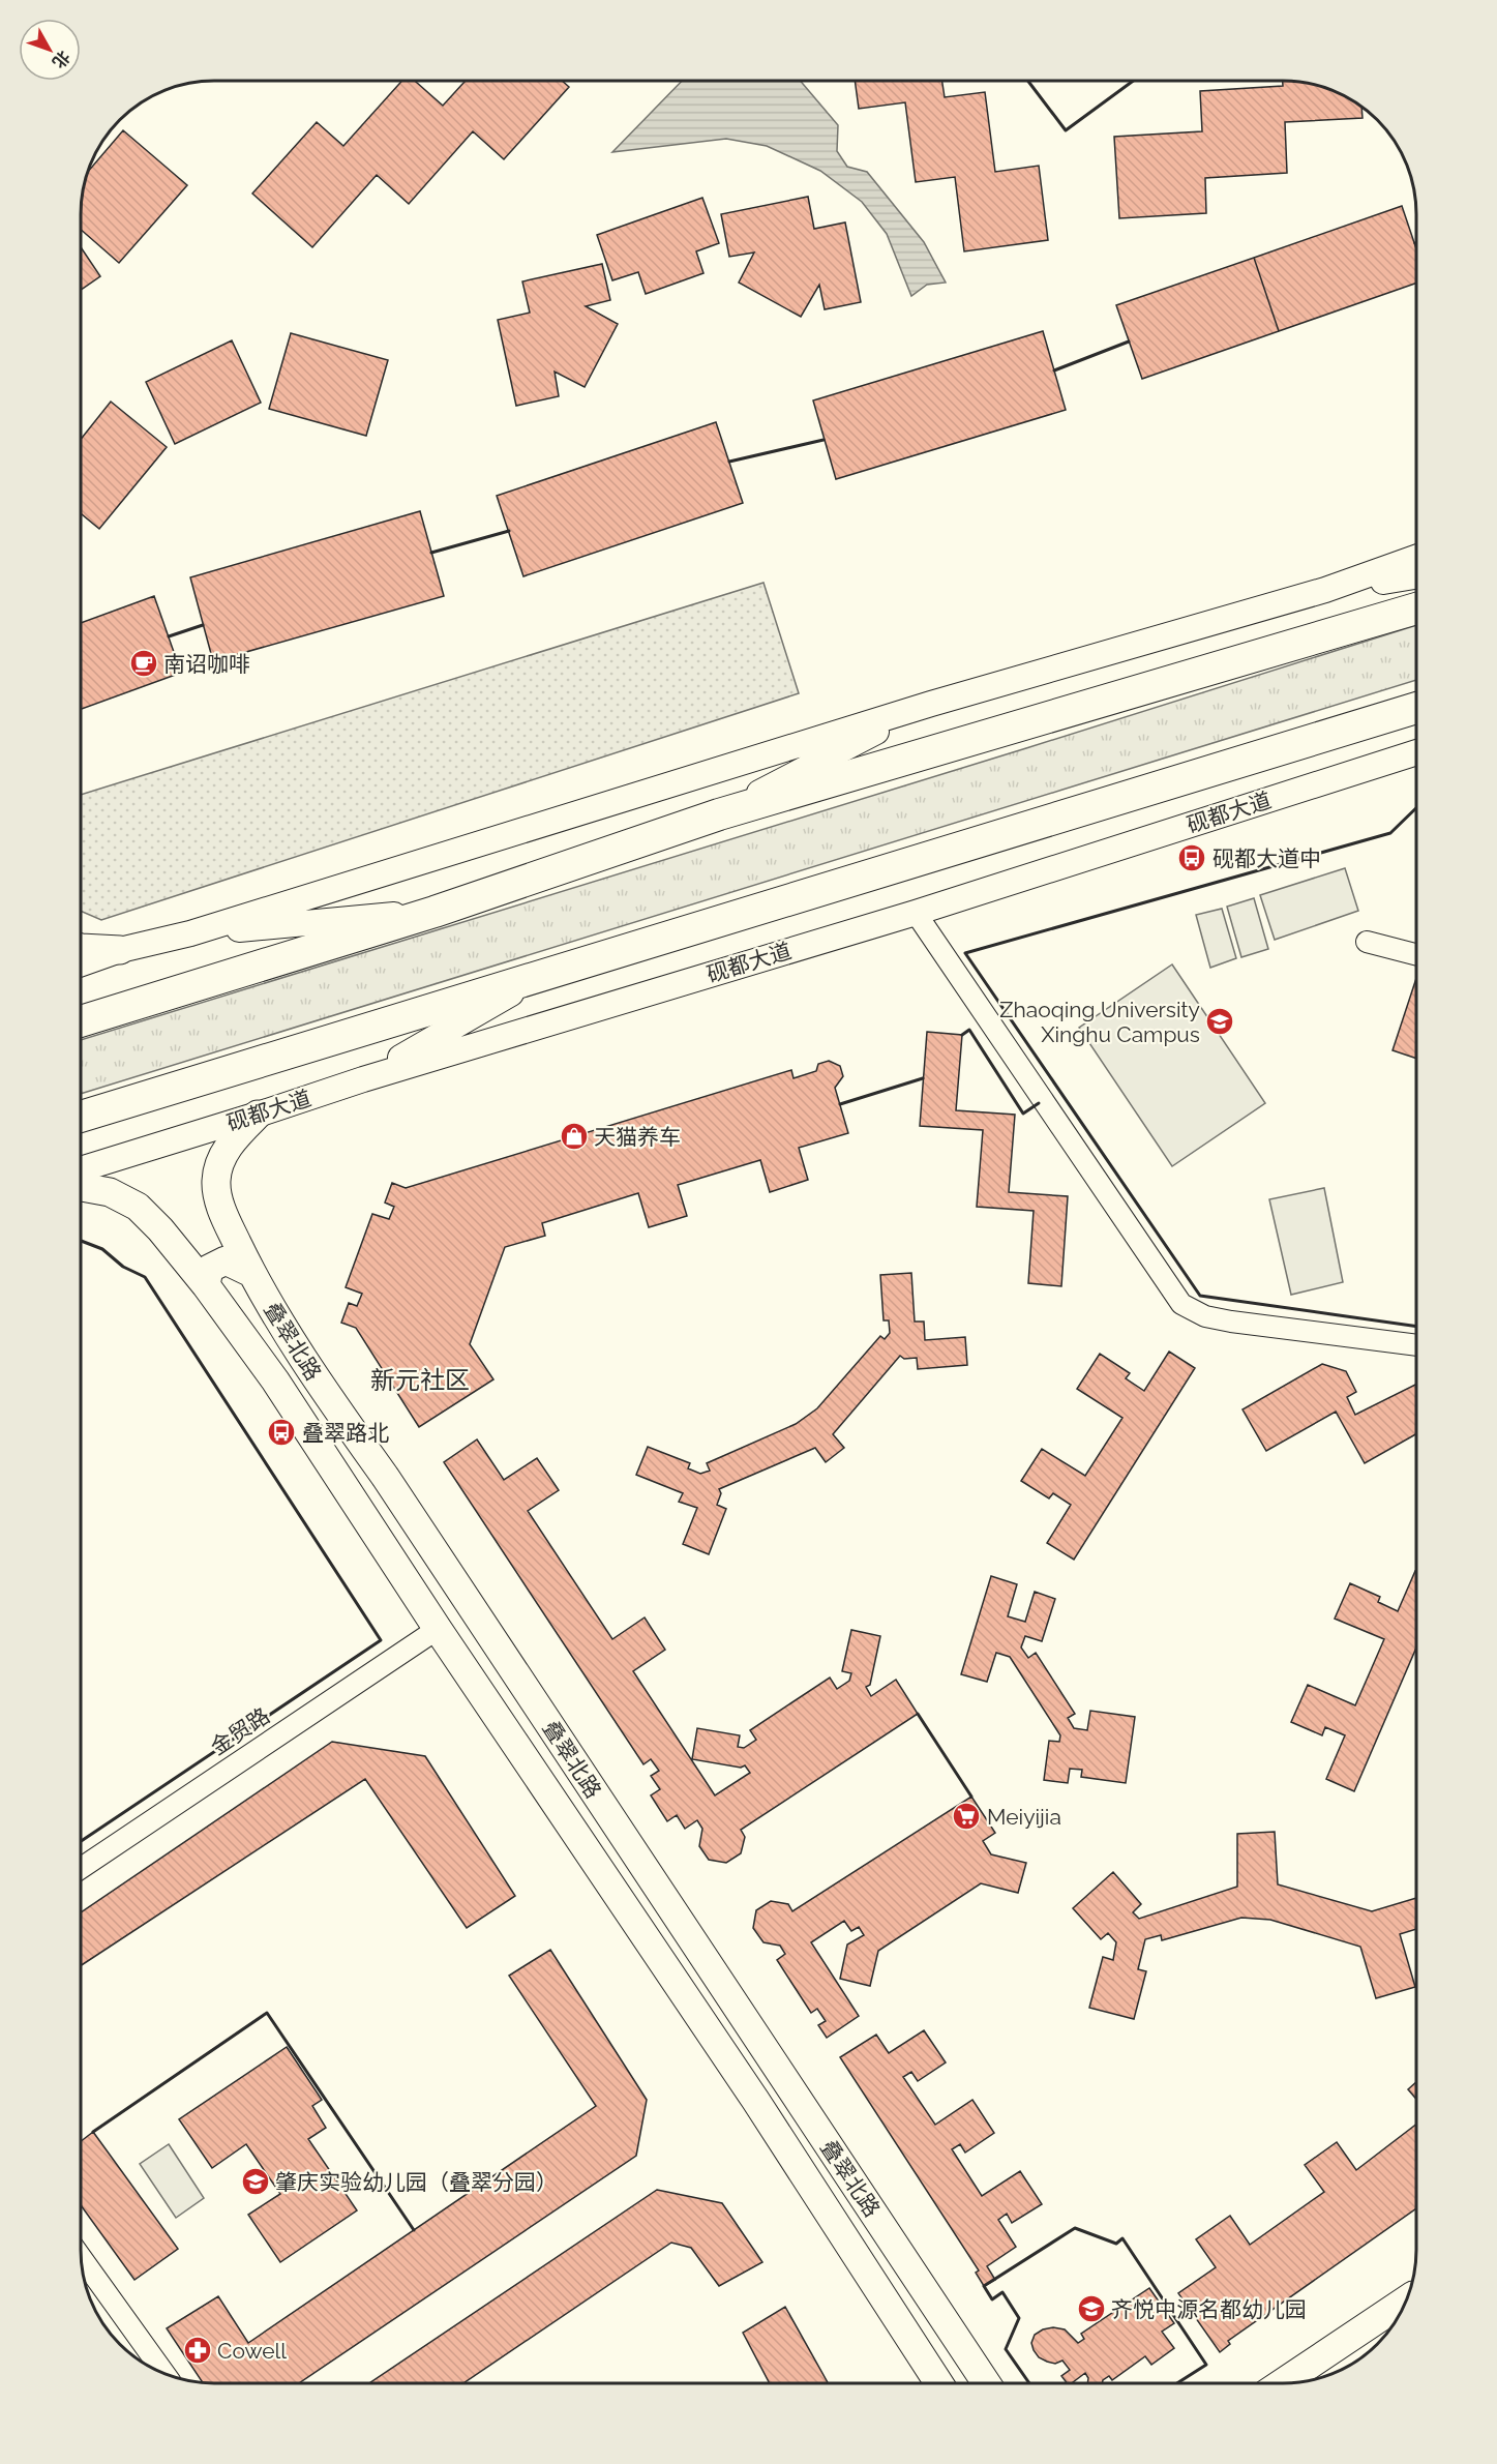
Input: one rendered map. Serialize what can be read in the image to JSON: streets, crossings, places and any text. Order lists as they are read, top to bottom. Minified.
{"streets":{"main road":["砚都大道","叠翠北路"],"street":["金贸路"]},"crossings":[["砚都大道","叠翠北路"],["叠翠北路","金贸路"]],"districts":["新元社区"],"places":{"cafe":["南诏咖啡"],"bus stop":["砚都大道中","叠翠路北"],"school or university":["Zhaoqing University Xinghu Campus","肇庆实验幼儿园（叠翠分园）","齐悦中源名都幼儿园"],"shop":["天猫养车"],"supermarket":["Meiyijia"],"pharmacy":["Cowell"]},"north":"bottom right"}
